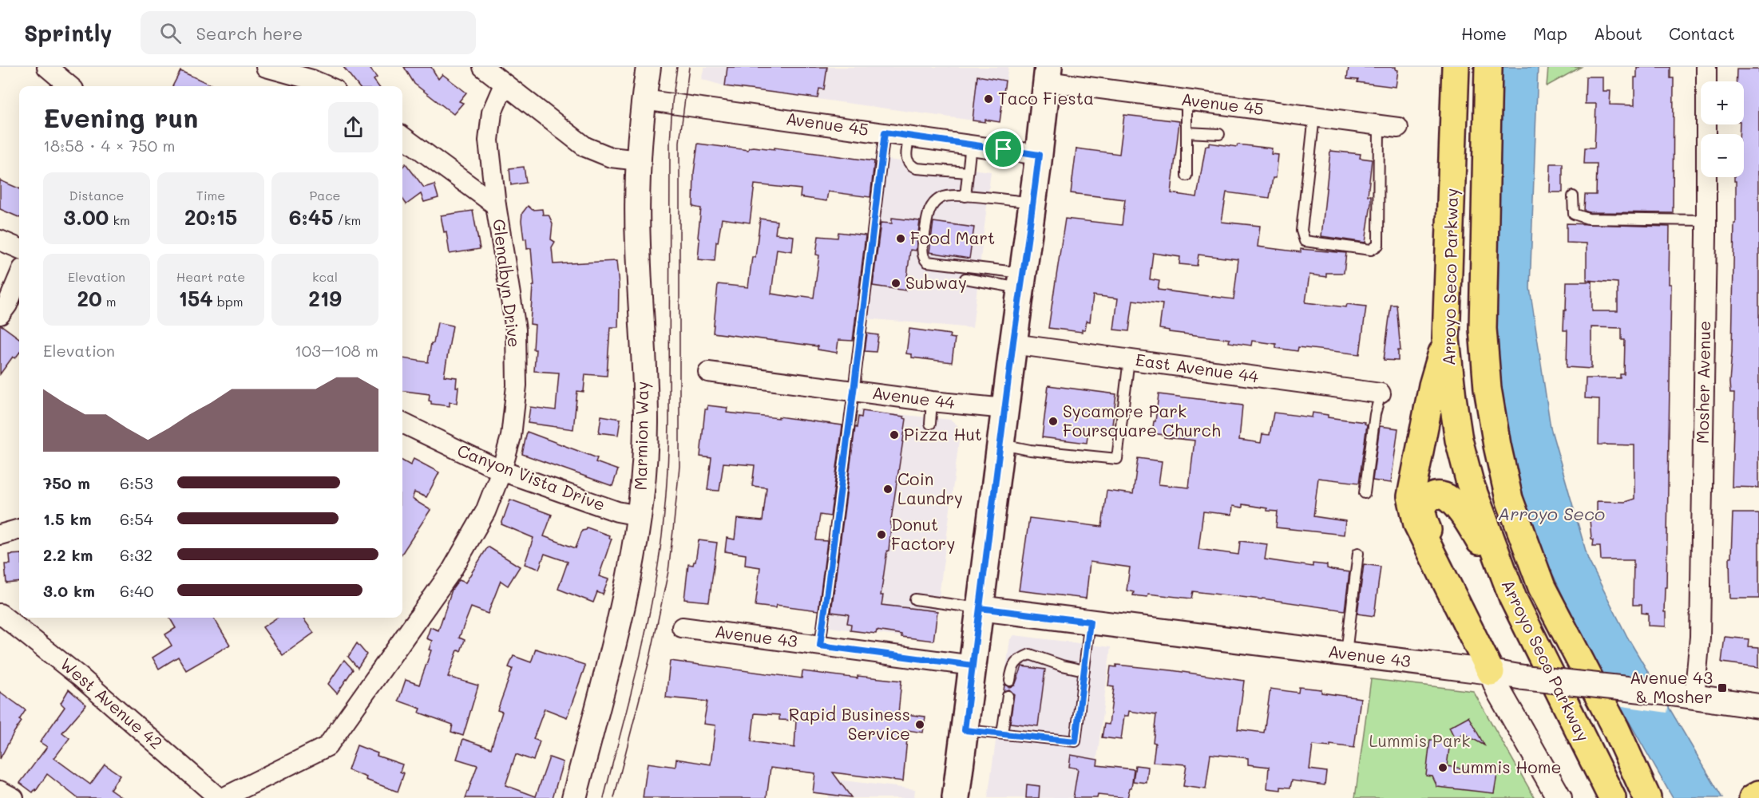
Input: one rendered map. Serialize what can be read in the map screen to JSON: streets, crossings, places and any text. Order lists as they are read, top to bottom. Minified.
{"streets":{"highway":["Arroyo Seco Parkway"],"street":["Avenue 45","Glenalbyn Drive","East Avenue 44","Mosher Avenue","Avenue 44","Marmion Way","Canyon Vista Drive","Avenue 43","West Avenue 42"]},"crossings":[["Avenue 45","Marmion Way"],["Glenalbyn Drive","Canyon Vista Drive"],["Mosher Avenue","Avenue 43"],["Marmion Way","Canyon Vista Drive"]],"water":["Arroyo Seco"],"parks":["Lummis Park"],"places":{"other":["Taco Fiesta","Food Mart","Subway","Sycamore Park Foursquare Church","Pizza Hut","Coin Laundry","Donut Factory","Rapid Business Service","Lummis Home"],"transit":["Avenue 43 & Mosher"]},"page":{"header":"Sprintly","search":"Search here","nav":["Home","Map","About","Contact"],"map_buttons":["+","−"],"heading":["Evening run","18:58 · 4 × 750 m"],"stats":[["Distance","3.00 km"],["Time","20:15"],["Pace","6:45 /km"],["Elevation","20 m"],["Heart rate","154 bpm"],["kcal","219"]],"chart":["Elevation","103–108 m"],"list":[{"name":"750 m","note":"6:53"},{"name":"1.5 km","note":"6:54"},{"name":"2.2 km","note":"6:32"},{"name":"3.0 km","note":"6:40"}]}}
